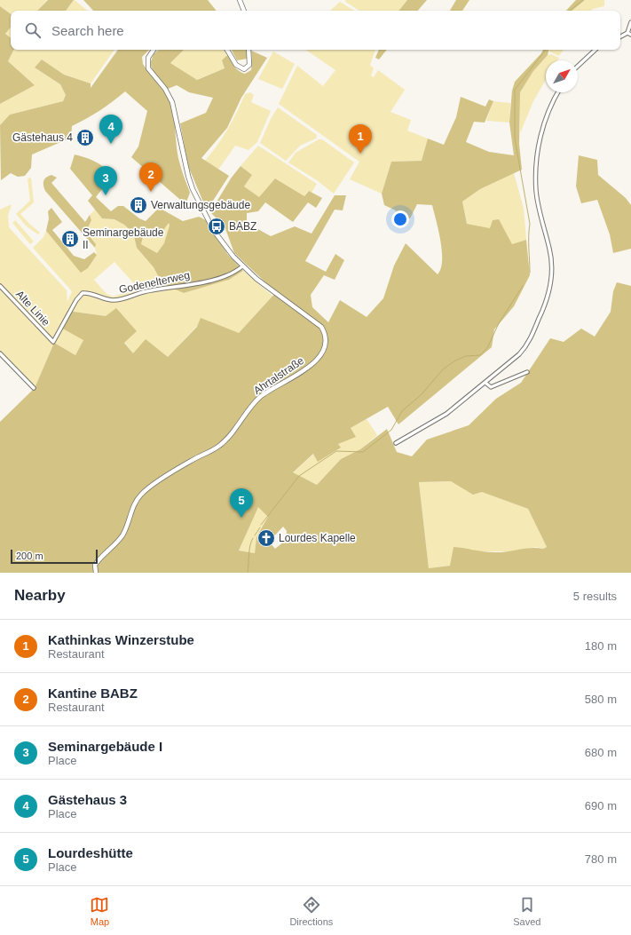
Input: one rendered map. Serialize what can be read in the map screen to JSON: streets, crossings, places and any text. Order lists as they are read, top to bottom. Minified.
{"streets":{"main road":["Ahrtalstraße"],"street":["Godenelterweg","Alte Linie"]},"crossings":[["Godenelterweg","Alte Linie"],["Godenelterweg","Ahrtalstraße"]],"places":{"building":["Gästehaus 4","Verwaltungsgebäude","Seminargebäude II"],"bus stop":["BABZ"],"church":["Lourdes Kapelle"]},"scale_bar":"200 m","north":"top right","page":{"search":"Search here","pins":["4","1","2","3","5"],"scale":"200 m","heading":["Nearby","5 results"],"list":[{"mark":"1","name":"Kathinkas Winzerstube","note":"Restaurant","value":"180 m"},{"mark":"2","name":"Kantine BABZ","note":"Restaurant","value":"580 m"},{"mark":"3","name":"Seminargebäude I","note":"Place","value":"680 m"},{"mark":"4","name":"Gästehaus 3","note":"Place","value":"690 m"},{"mark":"5","name":"Lourdeshütte","note":"Place","value":"780 m"}],"nav":["Map","Directions","Saved"]}}
